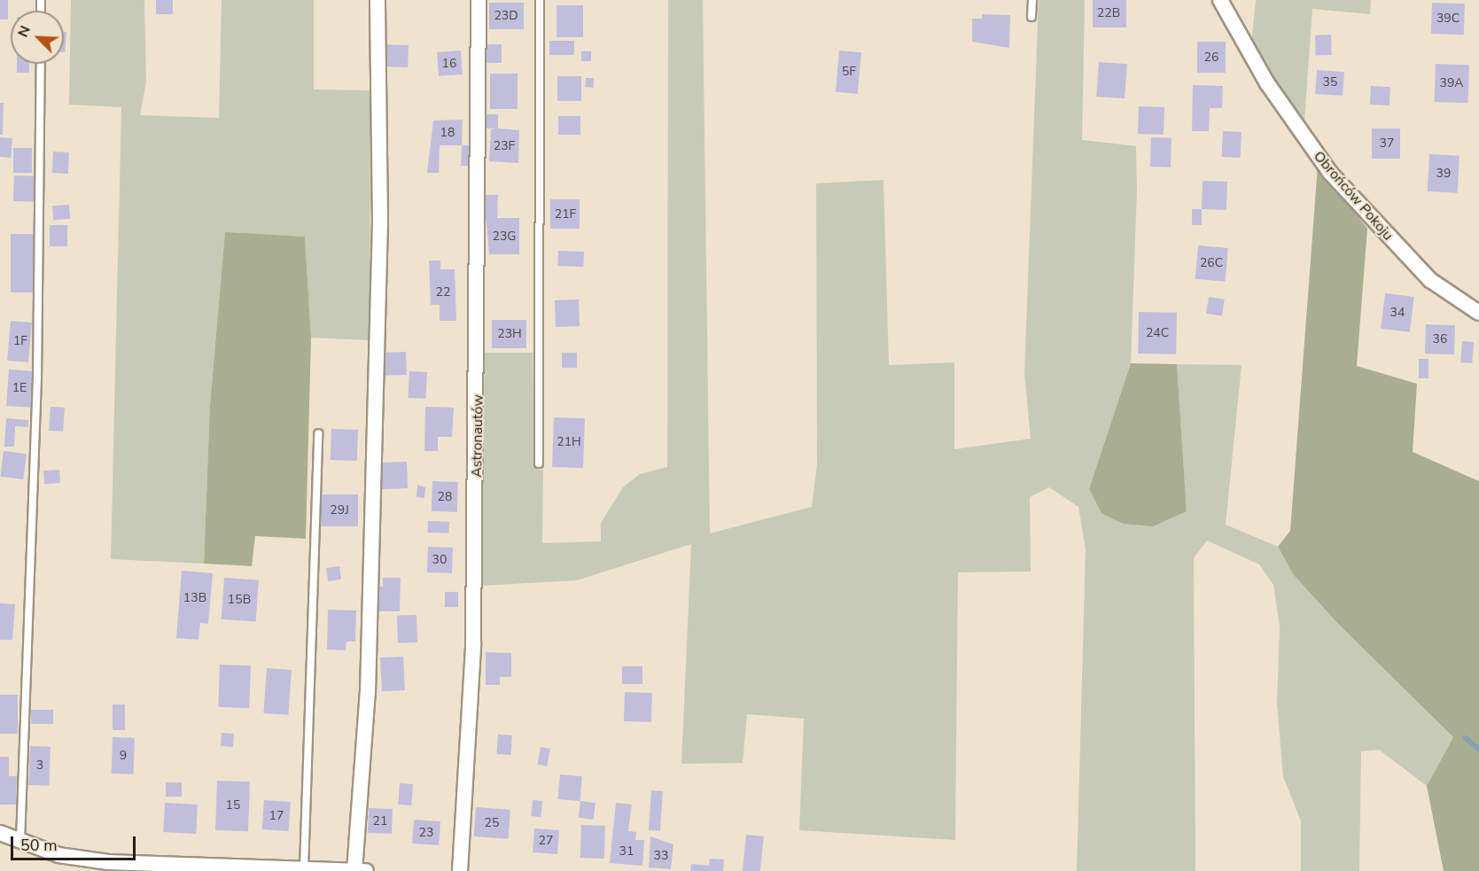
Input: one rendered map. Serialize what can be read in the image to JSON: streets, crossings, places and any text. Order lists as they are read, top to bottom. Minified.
{"streets":{"street":["Obrońców Pokoju","Astronautów"]},"house_numbers":["22B","23D","39C","26","16","5F","35","39A","18","37","23F","39","21F","23G","26C","22","34","24C","23H","36","1F","1E","21H","28","29J","30","13B","15B","9","3","15","17","21","25","23","27","31","33"],"scale_bar":"50 m","north":"top left"}
